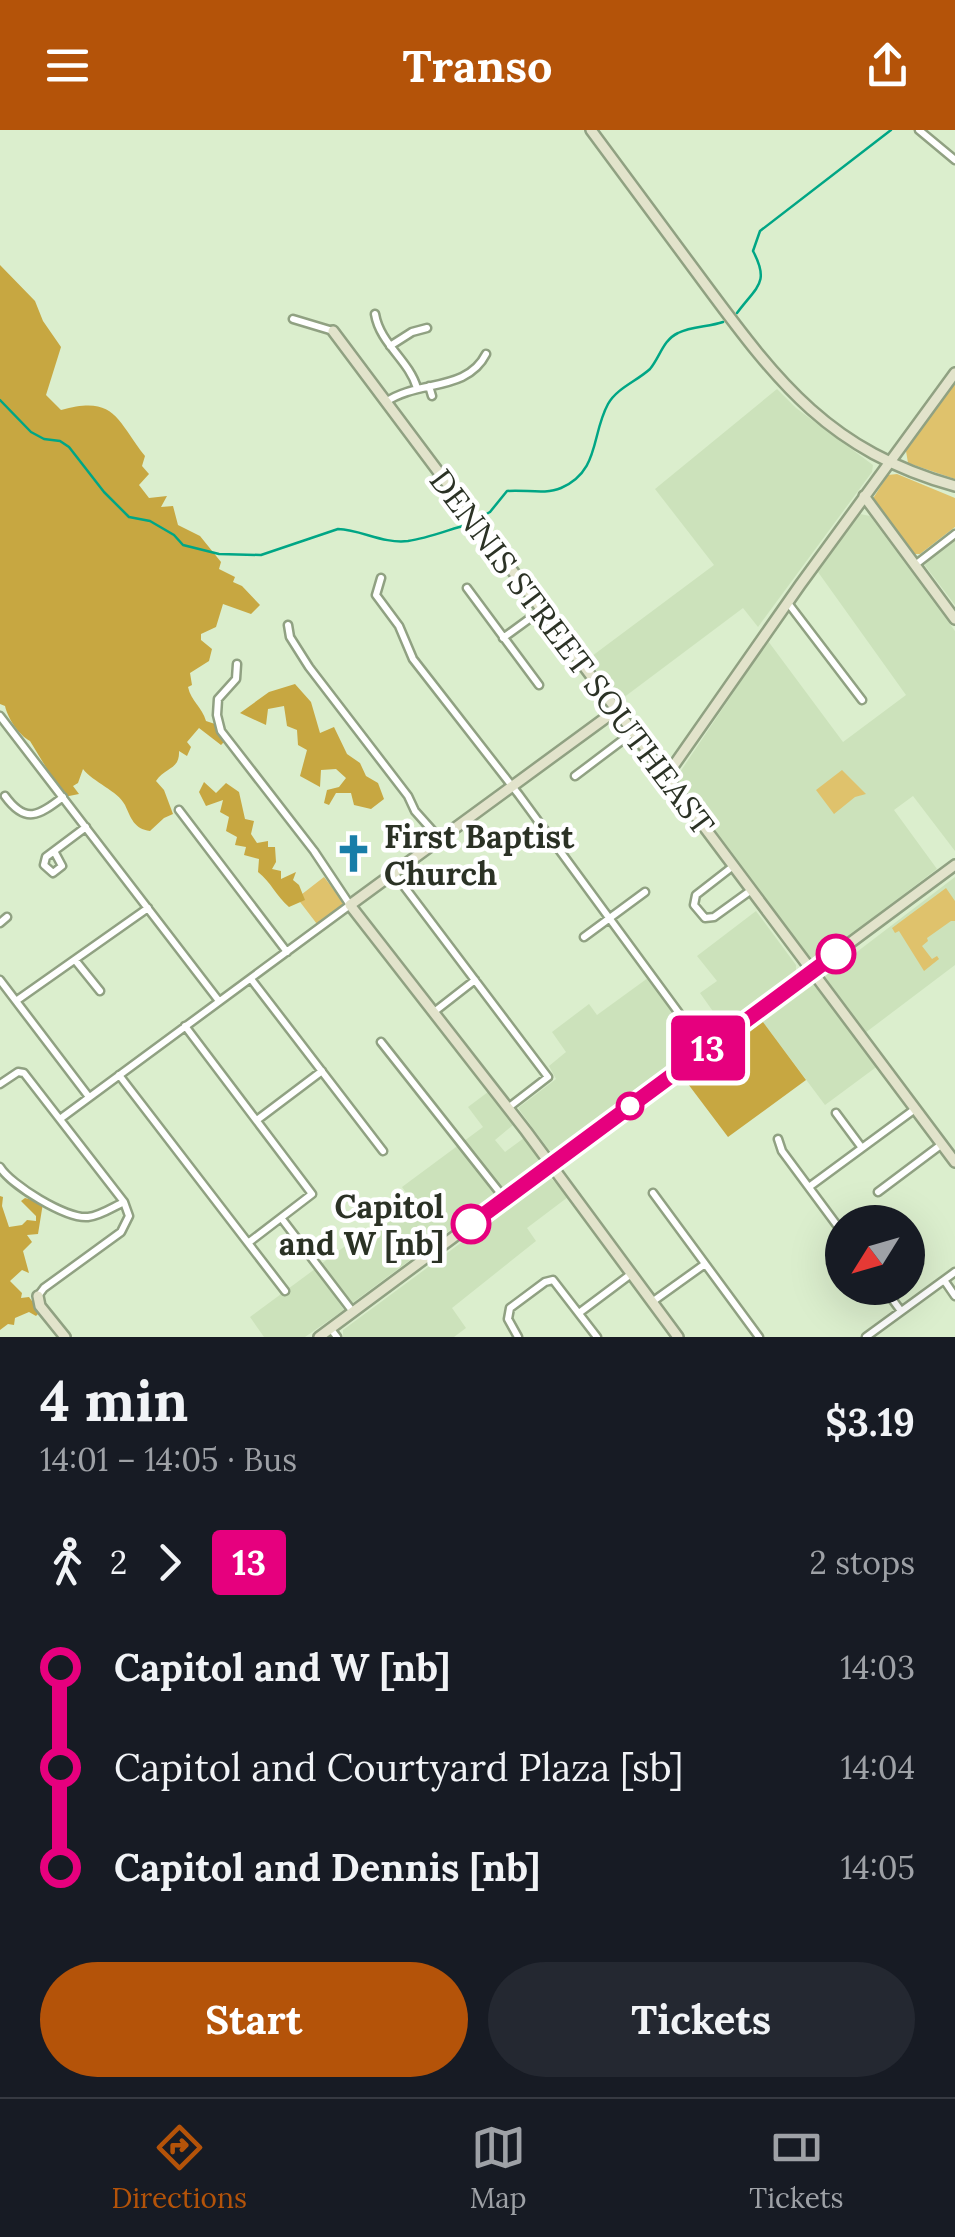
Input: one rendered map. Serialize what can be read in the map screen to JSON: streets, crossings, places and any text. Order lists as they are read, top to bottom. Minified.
{"streets":{"street":["DENNIS STREET SOUTHEAST"]},"places":{"church":["First Baptist Church"],"other":["Capitol and W [nb]"]},"lines":["bus line 13"],"north":"bottom left","page":{"header":"Transo","on_map":"13","heading":["4 min","14:01 – 14:05 · Bus","$3.19"],"legs":["2","13","2 stops"],"list":[{"name":"Capitol and W [nb]","value":"14:03"},{"name":"Capitol and Courtyard Plaza [sb]","value":"14:04"},{"name":"Capitol and Dennis [nb]","value":"14:05"}],"buttons":["Start","Tickets"],"tabs":["Directions","Map","Tickets"]}}
